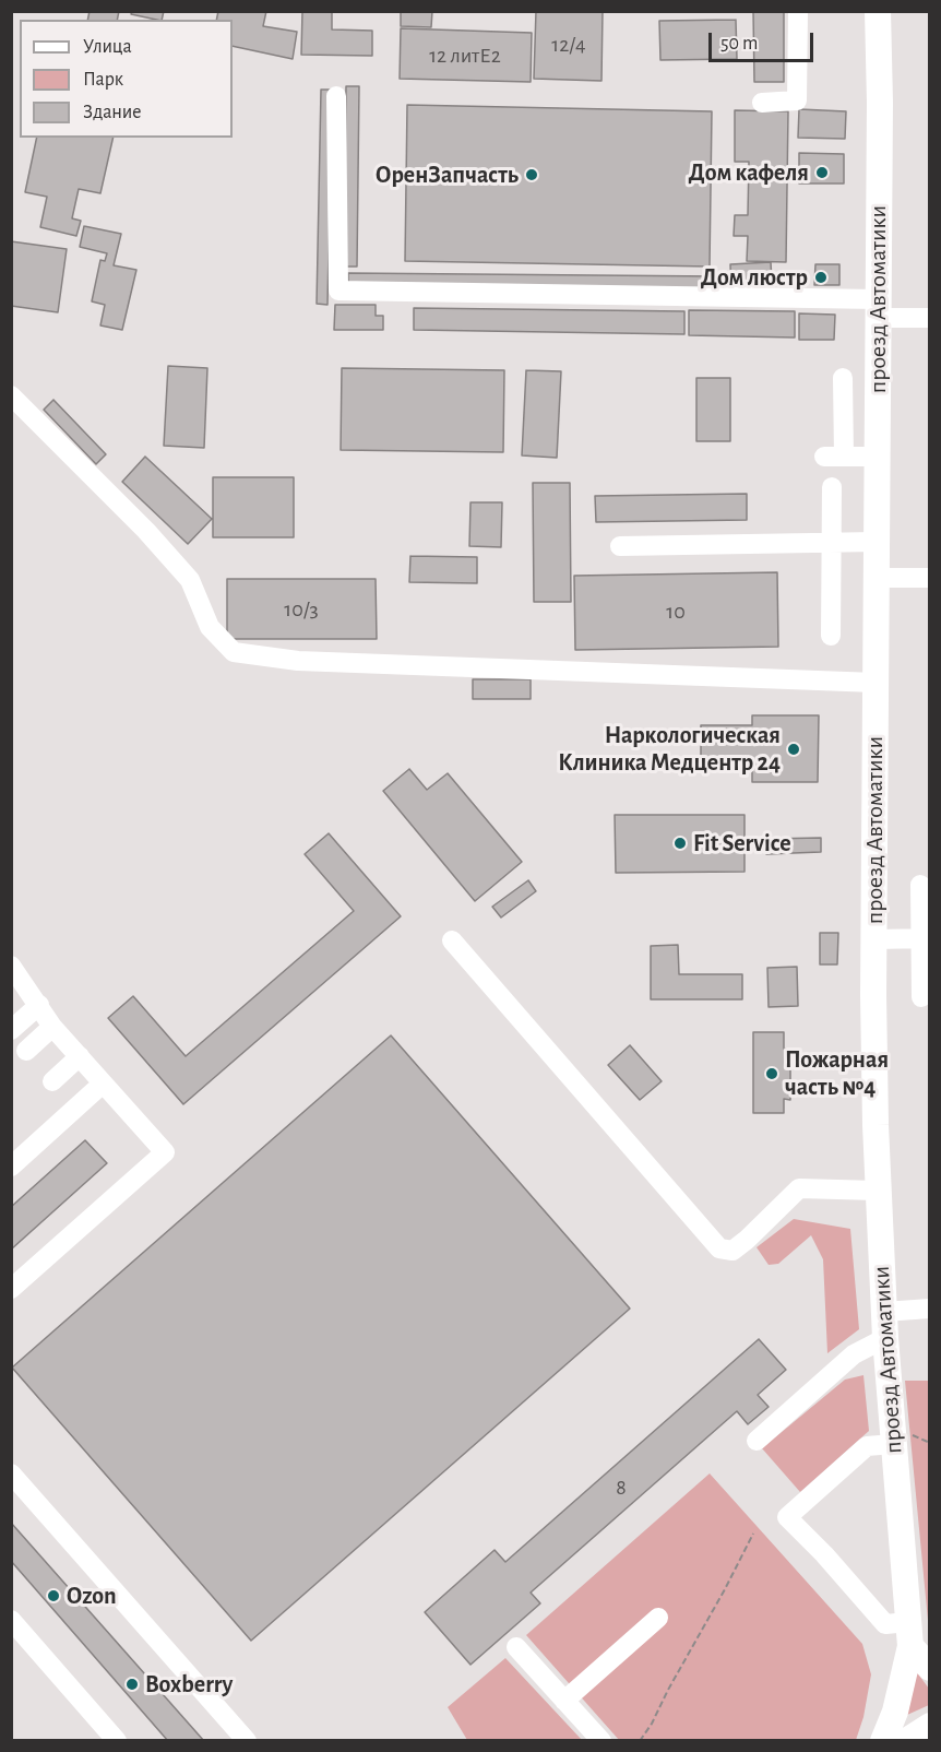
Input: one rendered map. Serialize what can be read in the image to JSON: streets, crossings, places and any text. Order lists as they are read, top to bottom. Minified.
{"streets":{"main road":["проезд Автоматики"]},"places":["Дом кафеля","ОренЗапчасть","Дом люстр","Наркологическая Клиника Медцентр 24","Fit Service","Пожарная часть №4","Ozon","Boxberry"],"house_numbers":["12/4","12 литЕ2","10/3","10","8"],"legend":["Улица","Парк","Здание"],"scale_bar":"50 m"}
